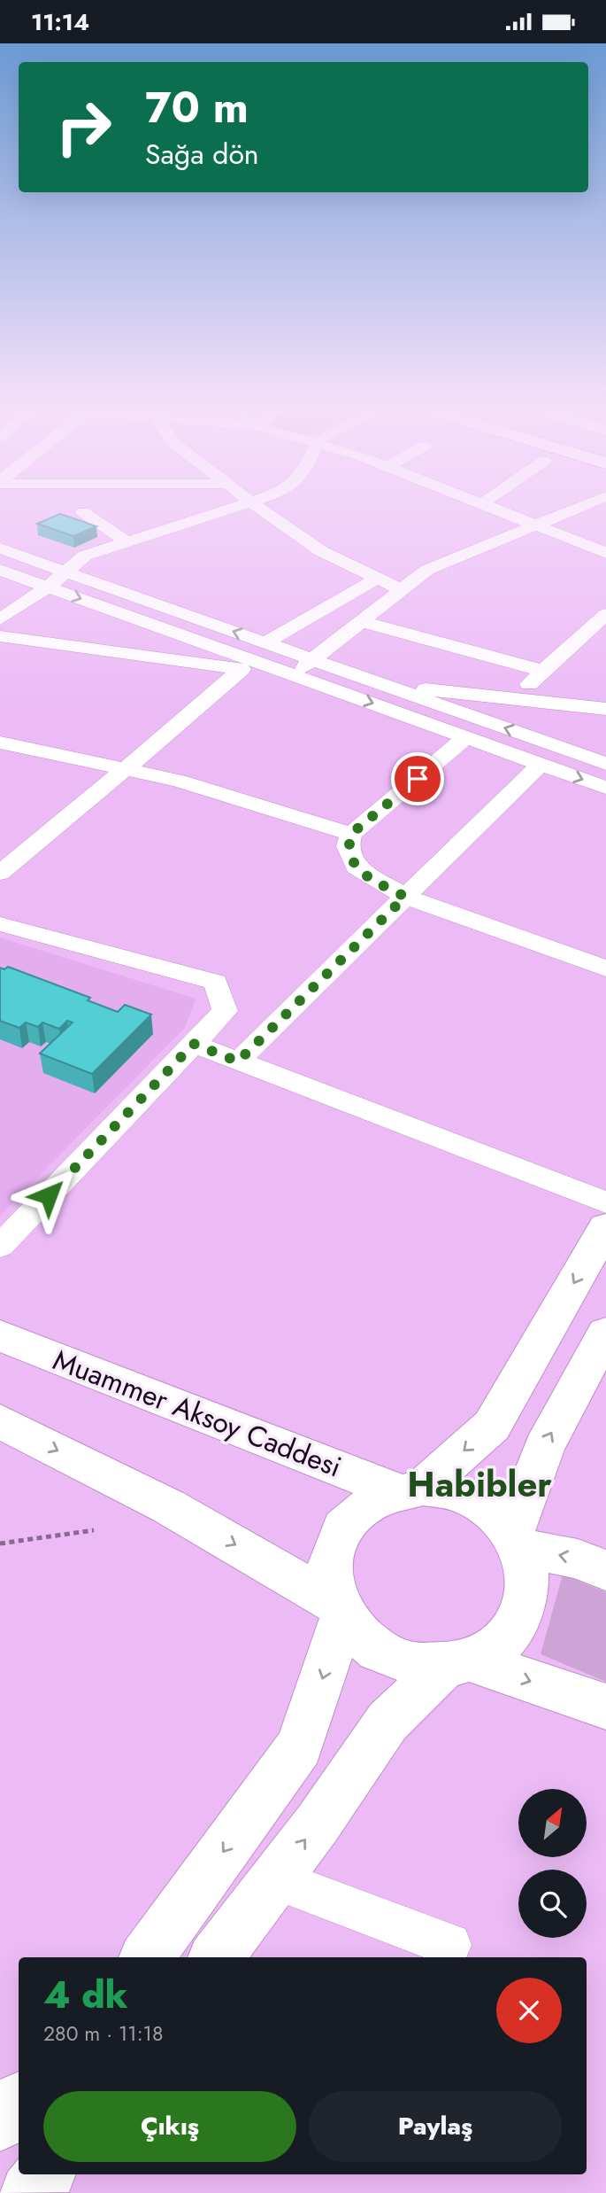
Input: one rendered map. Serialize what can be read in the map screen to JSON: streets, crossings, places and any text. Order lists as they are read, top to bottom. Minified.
{"streets":{"main road":["Muammer Aksoy Caddesi"]},"districts":["Habibler"],"north":"top right","page":{"status":"11:14","turn":["70 m","Sağa dön"],"heading":["4 dk","280 m · 11:18"],"buttons":["Çıkış","Paylaş"]}}
